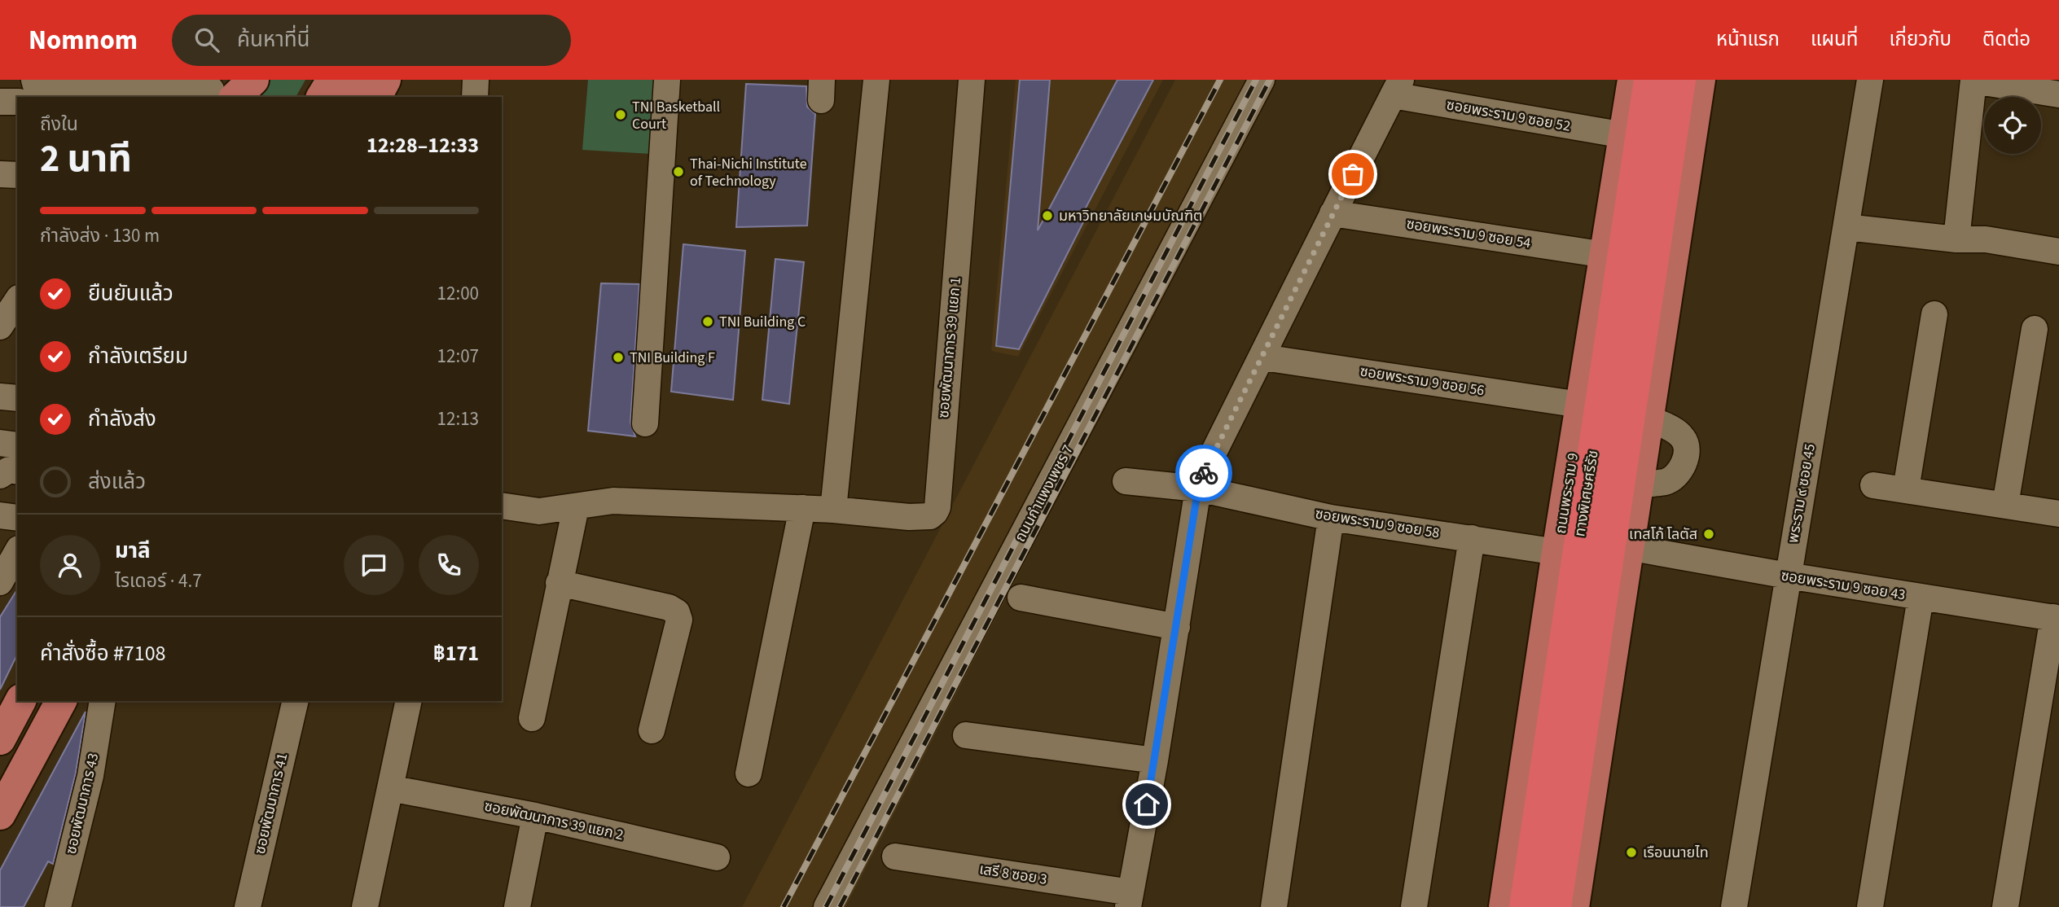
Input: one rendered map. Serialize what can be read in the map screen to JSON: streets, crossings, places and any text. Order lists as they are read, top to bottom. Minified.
{"streets":{"highway":["ทางพิเศษศรีรัช"],"main road":["ถนนพระราม 9"],"street":["ซอยพระราม 9 ซอย 52","ซอยพระราม 9 ซอย 54","ซอยพัฒนาการ 39 แยก 1","ซอยพระราม 9 ซอย 56","ถนนกำแพงเพชร 7","พระราม ๙ ซอย 45","ซอยพระราม 9 ซอย 58","ซอยพระราม 9 ซอย 43","ซอยพัฒนาการ 43","ซอยพัฒนาการ 41","ซอยพัฒนาการ 39 แยก 2","เสรี 8 ซอย 3"]},"crossings":[["ซอยพระราม 9 ซอย 52","ถนนพระราม 9"],["ซอยพระราม 9 ซอย 54","ถนนพระราม 9"],["ซอยพระราม 9 ซอย 56","ถนนพระราม 9"],["ถนนพระราม 9","ซอยพระราม 9 ซอย 58"],["พระราม ๙ ซอย 45","ซอยพระราม 9 ซอย 43"]],"places":["TNI Basketball Court","Thai-Nichi Institute of Technology","มหาวิทยาลัยเกษมบัณฑิต","TNI Building C","TNI Building F","เทสโก้ โลตัส","เรือนนายไท"],"page":{"header":"Nomnom","search":"ค้นหาที่นี่","nav":["หน้าแรก","แผนที่","เกี่ยวกับ","ติดต่อ"],"heading":["2 นาที","ถึงใน","12:28–12:33"],"panel":["มาลี","ไรเดอร์ · 4.7","คำสั่งซื้อ #7108","฿171"],"bar":"กำลังส่ง · 130 m","list":[["ยืนยันแล้ว","12:00"],["กำลังเตรียม","12:07"],["กำลังส่ง","12:13"],"ส่งแล้ว"]}}
